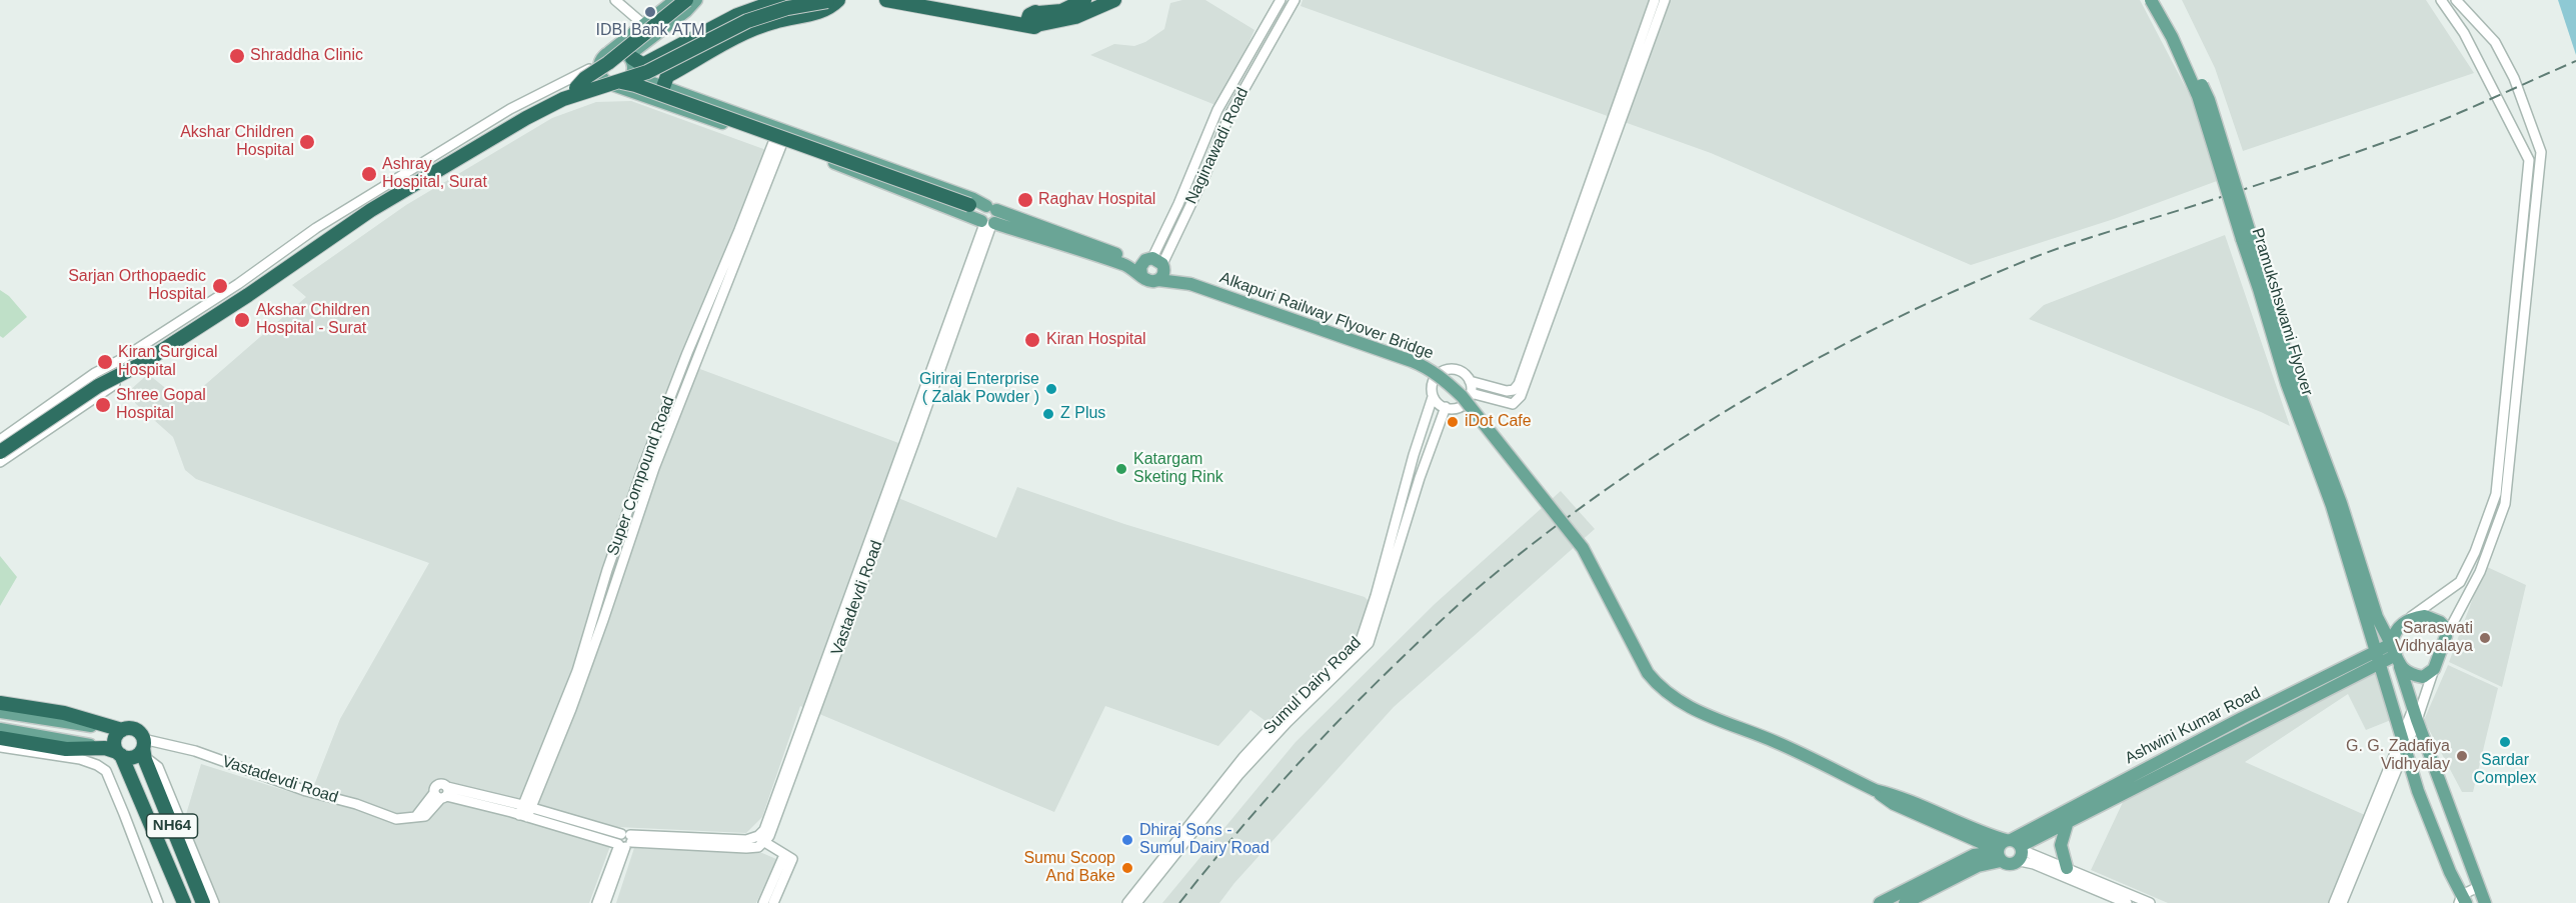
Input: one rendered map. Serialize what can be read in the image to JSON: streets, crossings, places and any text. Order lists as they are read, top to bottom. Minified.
{"streets":{"highway":["NH64"],"main road":["Pramukshswami Flyover","Alkapuri Railway Flyover Bridge","Ashwini Kumar Road"],"street":["Naginawadi Road","Super Compound Road","Vastadevdi Road","Sumul Dairy Road"]},"crossings":[["Naginawadi Road","Alkapuri Railway Flyover Bridge"],["Pramukshswami Flyover","Ashwini Kumar Road"],["Super Compound Road","Vastadevdi Road"],["Vastadevdi Road","NH64"]],"places":["IDBI Bank ATM","Shraddha Clinic","Akshar Children Hospital","Ashray Hospital, Surat","Raghav Hospital","Sarjan Orthopaedic Hospital","Akshar Children Hospital - Surat","Kiran Hospital","Kiran Surgical Hospital","Giriraj Enterprise ( Zalak Powder )","Shree Gopal Hospital","Z Plus","iDot Cafe","Katargam Sketing Rink","Saraswati Vidhyalaya","Sardar Complex","G. G. Zadafiya Vidhyalay","Dhiraj Sons - Sumul Dairy Road","Sumu Scoop And Bake"]}
